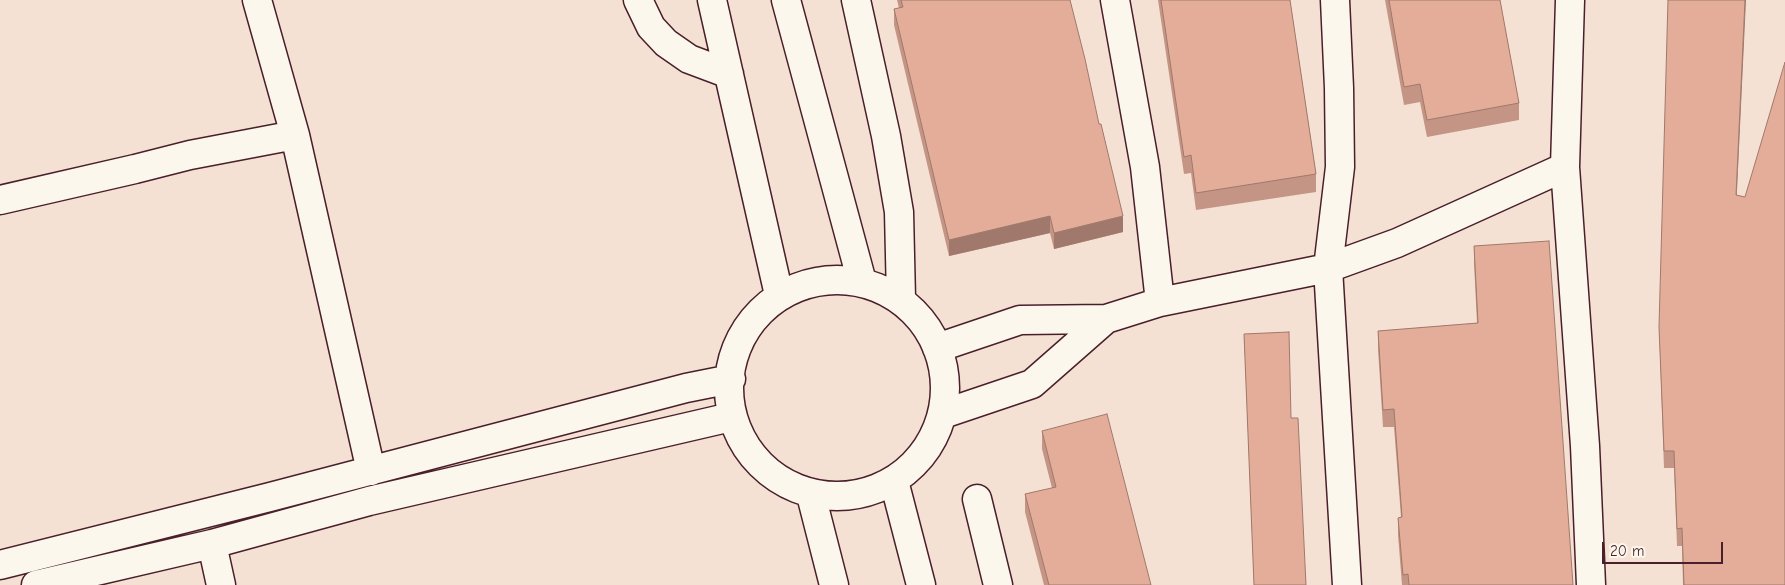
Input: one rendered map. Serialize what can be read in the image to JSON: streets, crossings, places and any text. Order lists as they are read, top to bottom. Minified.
{"scale_bar":"20 m"}
